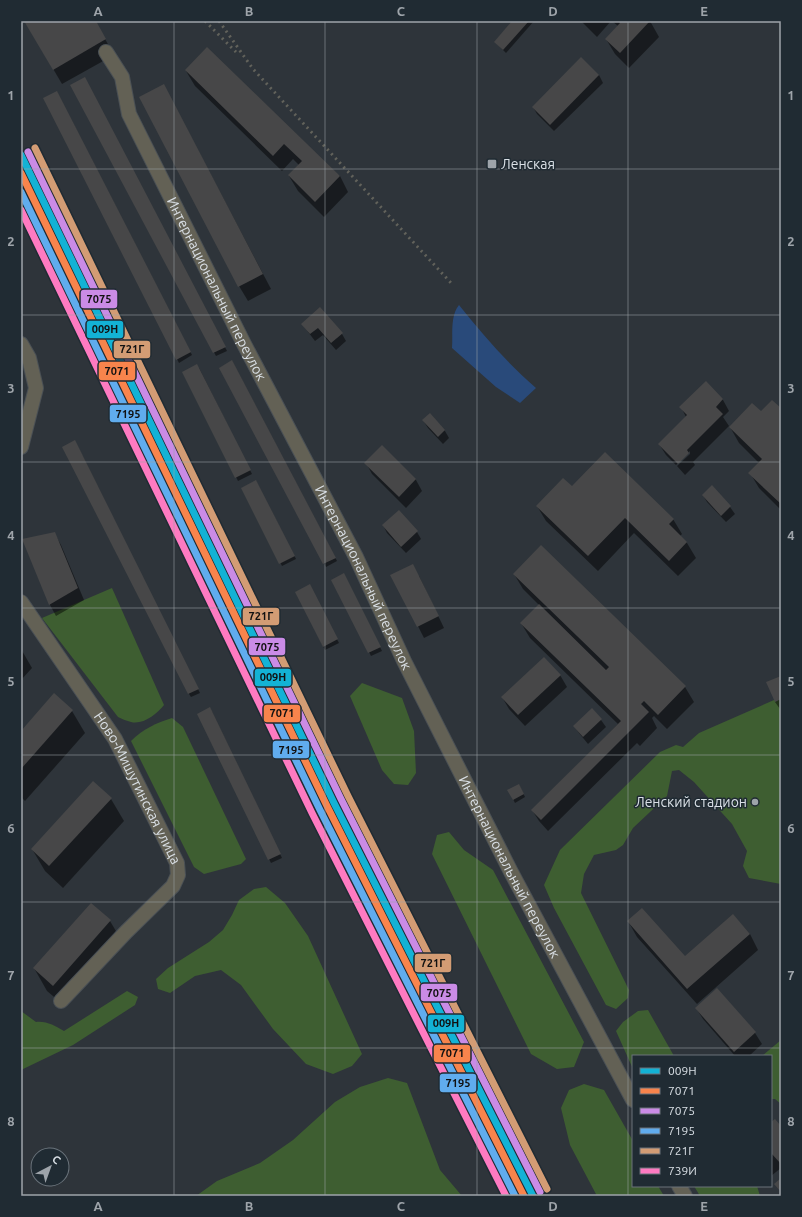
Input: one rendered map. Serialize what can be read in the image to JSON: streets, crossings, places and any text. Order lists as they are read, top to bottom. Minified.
{"streets":{"street":["Интернациональный переулок","Ново-Мишутинская улица"]},"places":{"transit":["Ленская"],"other":["Ленский стадион"]},"lines":["transit line 721Г","transit line 7075","transit line 009Н","transit line 7071","transit line 7195","transit line 739И"],"legend":["009Н","7071","7075","7195","721Г","739И"],"north":"top right","grid":{"columns":["A","B","C","D","E"],"rows":["1","2","3","4","5","6","7","8"]}}
